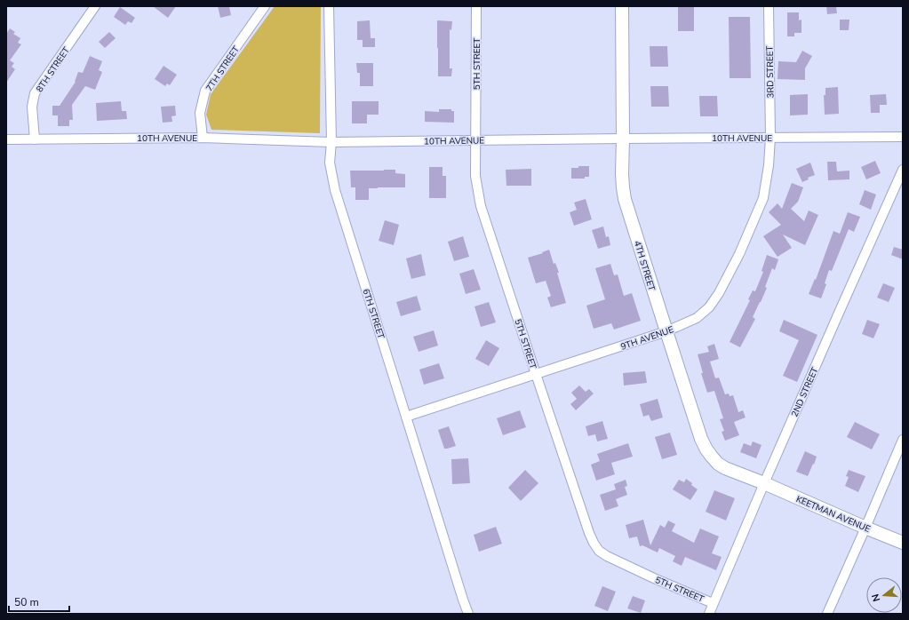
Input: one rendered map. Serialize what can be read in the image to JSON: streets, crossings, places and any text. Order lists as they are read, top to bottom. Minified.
{"streets":{"street":["5TH STREET","7TH STREET","8TH STREET","3RD STREET","10TH AVENUE","4TH STREET","6TH STREET","9TH AVENUE","2ND STREET","KEETMAN AVENUE"]},"crossings":[["5TH STREET","10TH AVENUE"],["5TH STREET","9TH AVENUE"],["5TH STREET","2ND STREET"],["7TH STREET","10TH AVENUE"],["8TH STREET","10TH AVENUE"],["3RD STREET","10TH AVENUE"],["3RD STREET","9TH AVENUE"],["10TH AVENUE","4TH STREET"],["10TH AVENUE","6TH STREET"],["10TH AVENUE","9TH AVENUE"],["4TH STREET","9TH AVENUE"],["4TH STREET","2ND STREET"],["4TH STREET","KEETMAN AVENUE"],["6TH STREET","9TH AVENUE"],["2ND STREET","KEETMAN AVENUE"]],"scale_bar":"50 m","north":"left"}
